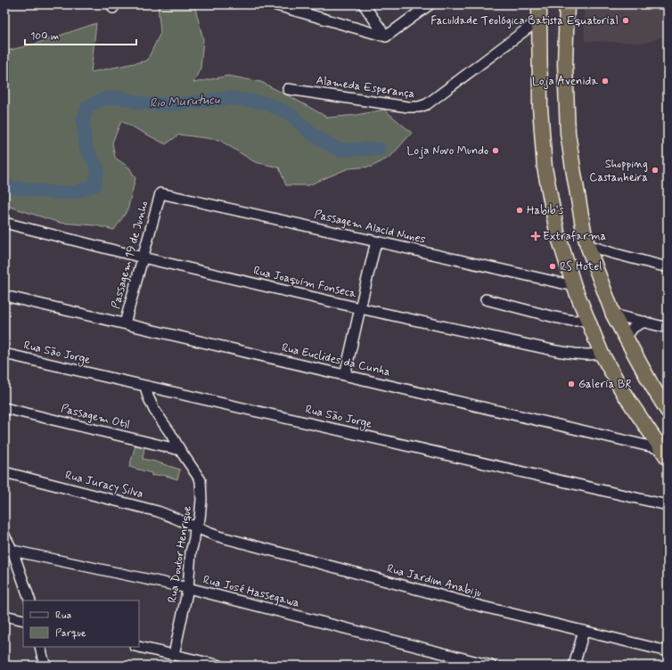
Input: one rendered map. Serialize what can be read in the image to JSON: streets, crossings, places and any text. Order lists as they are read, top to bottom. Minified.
{"streets":{"street":["Alameda Esperança","Passagem Alacid Nunes","Passagem 19 de Junho","Rua Joaquim Fonseca","Rua São Jorge","Rua Euclides da Cunha","Passagem Otil","Rua Juracy Silva","Rua Doutor Henrique","Rua Jardim Anabiju","Rua José Hassegawa"]},"crossings":[["Passagem Alacid Nunes","Passagem 19 de Junho"],["Passagem 19 de Junho","Rua Joaquim Fonseca"],["Passagem 19 de Junho","Rua Euclides da Cunha"],["Rua São Jorge","Rua Doutor Henrique"],["Passagem Otil","Rua Doutor Henrique"],["Rua Juracy Silva","Rua Doutor Henrique"],["Rua Juracy Silva","Rua Jardim Anabiju"],["Rua Doutor Henrique","Rua Jardim Anabiju"],["Rua Doutor Henrique","Rua José Hassegawa"]],"water":["Rio Murutucu"],"places":{"other":["Faculdade Teológica Batista Equatorial","Loja Avenida","Loja Novo Mundo","Shopping Castanheira","Habib's","RS Hotel","Galeria BR"],"health":["Extrafarma"]},"legend":["Rua","Parque"],"scale_bar":"100 m"}
